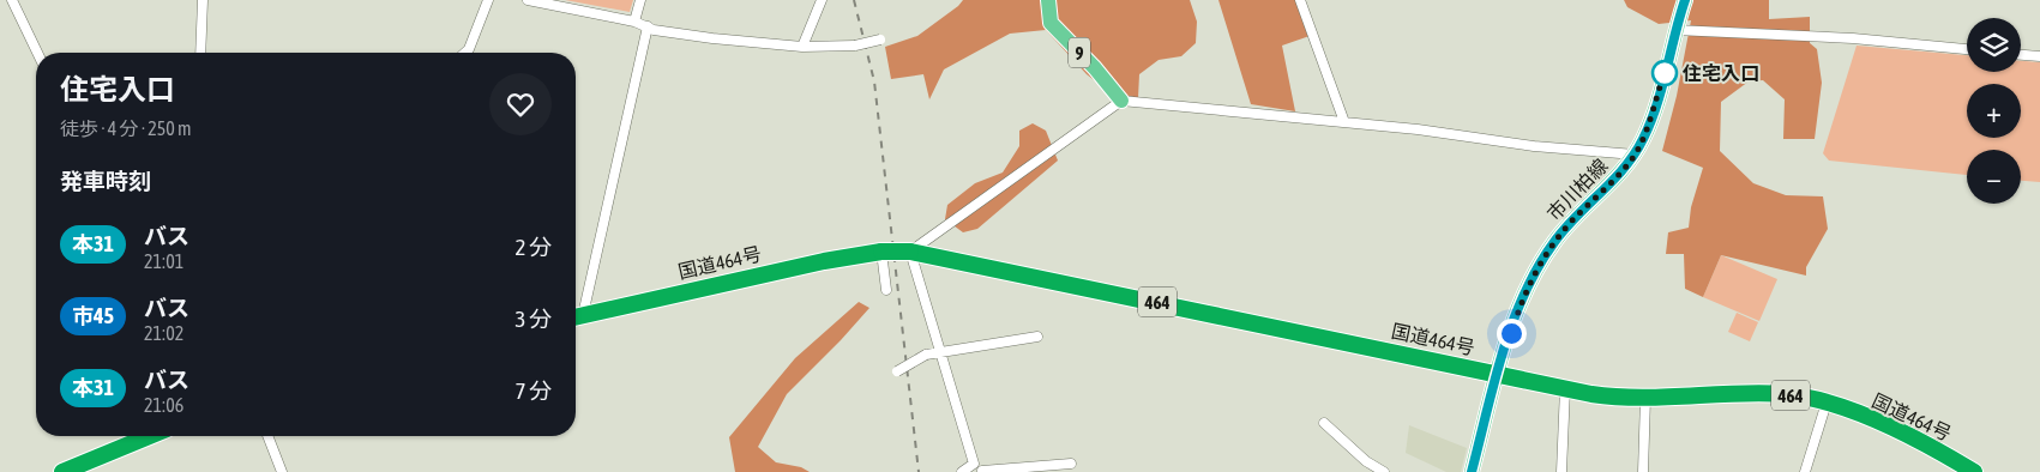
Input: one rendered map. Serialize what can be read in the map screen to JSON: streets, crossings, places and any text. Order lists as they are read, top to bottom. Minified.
{"streets":{"highway":["国道464号","464"],"main road":["9","市川柏線"]},"crossings":[["市川柏線","国道464号"],["国道464号","464"]],"places":["住宅入口"],"lines":["bus line 本31"],"page":{"map_buttons":["+","−"],"heading":[["住宅入口","徒歩 · 4 分 · 250 m"],"発車時刻"],"list":[{"mark":"本31","name":"バス","note":"21:01","value":"2 分"},{"mark":"市45","name":"バス","note":"21:02","value":"3 分"},{"mark":"本31","name":"バス","note":"21:06","value":"7 分"}]}}
